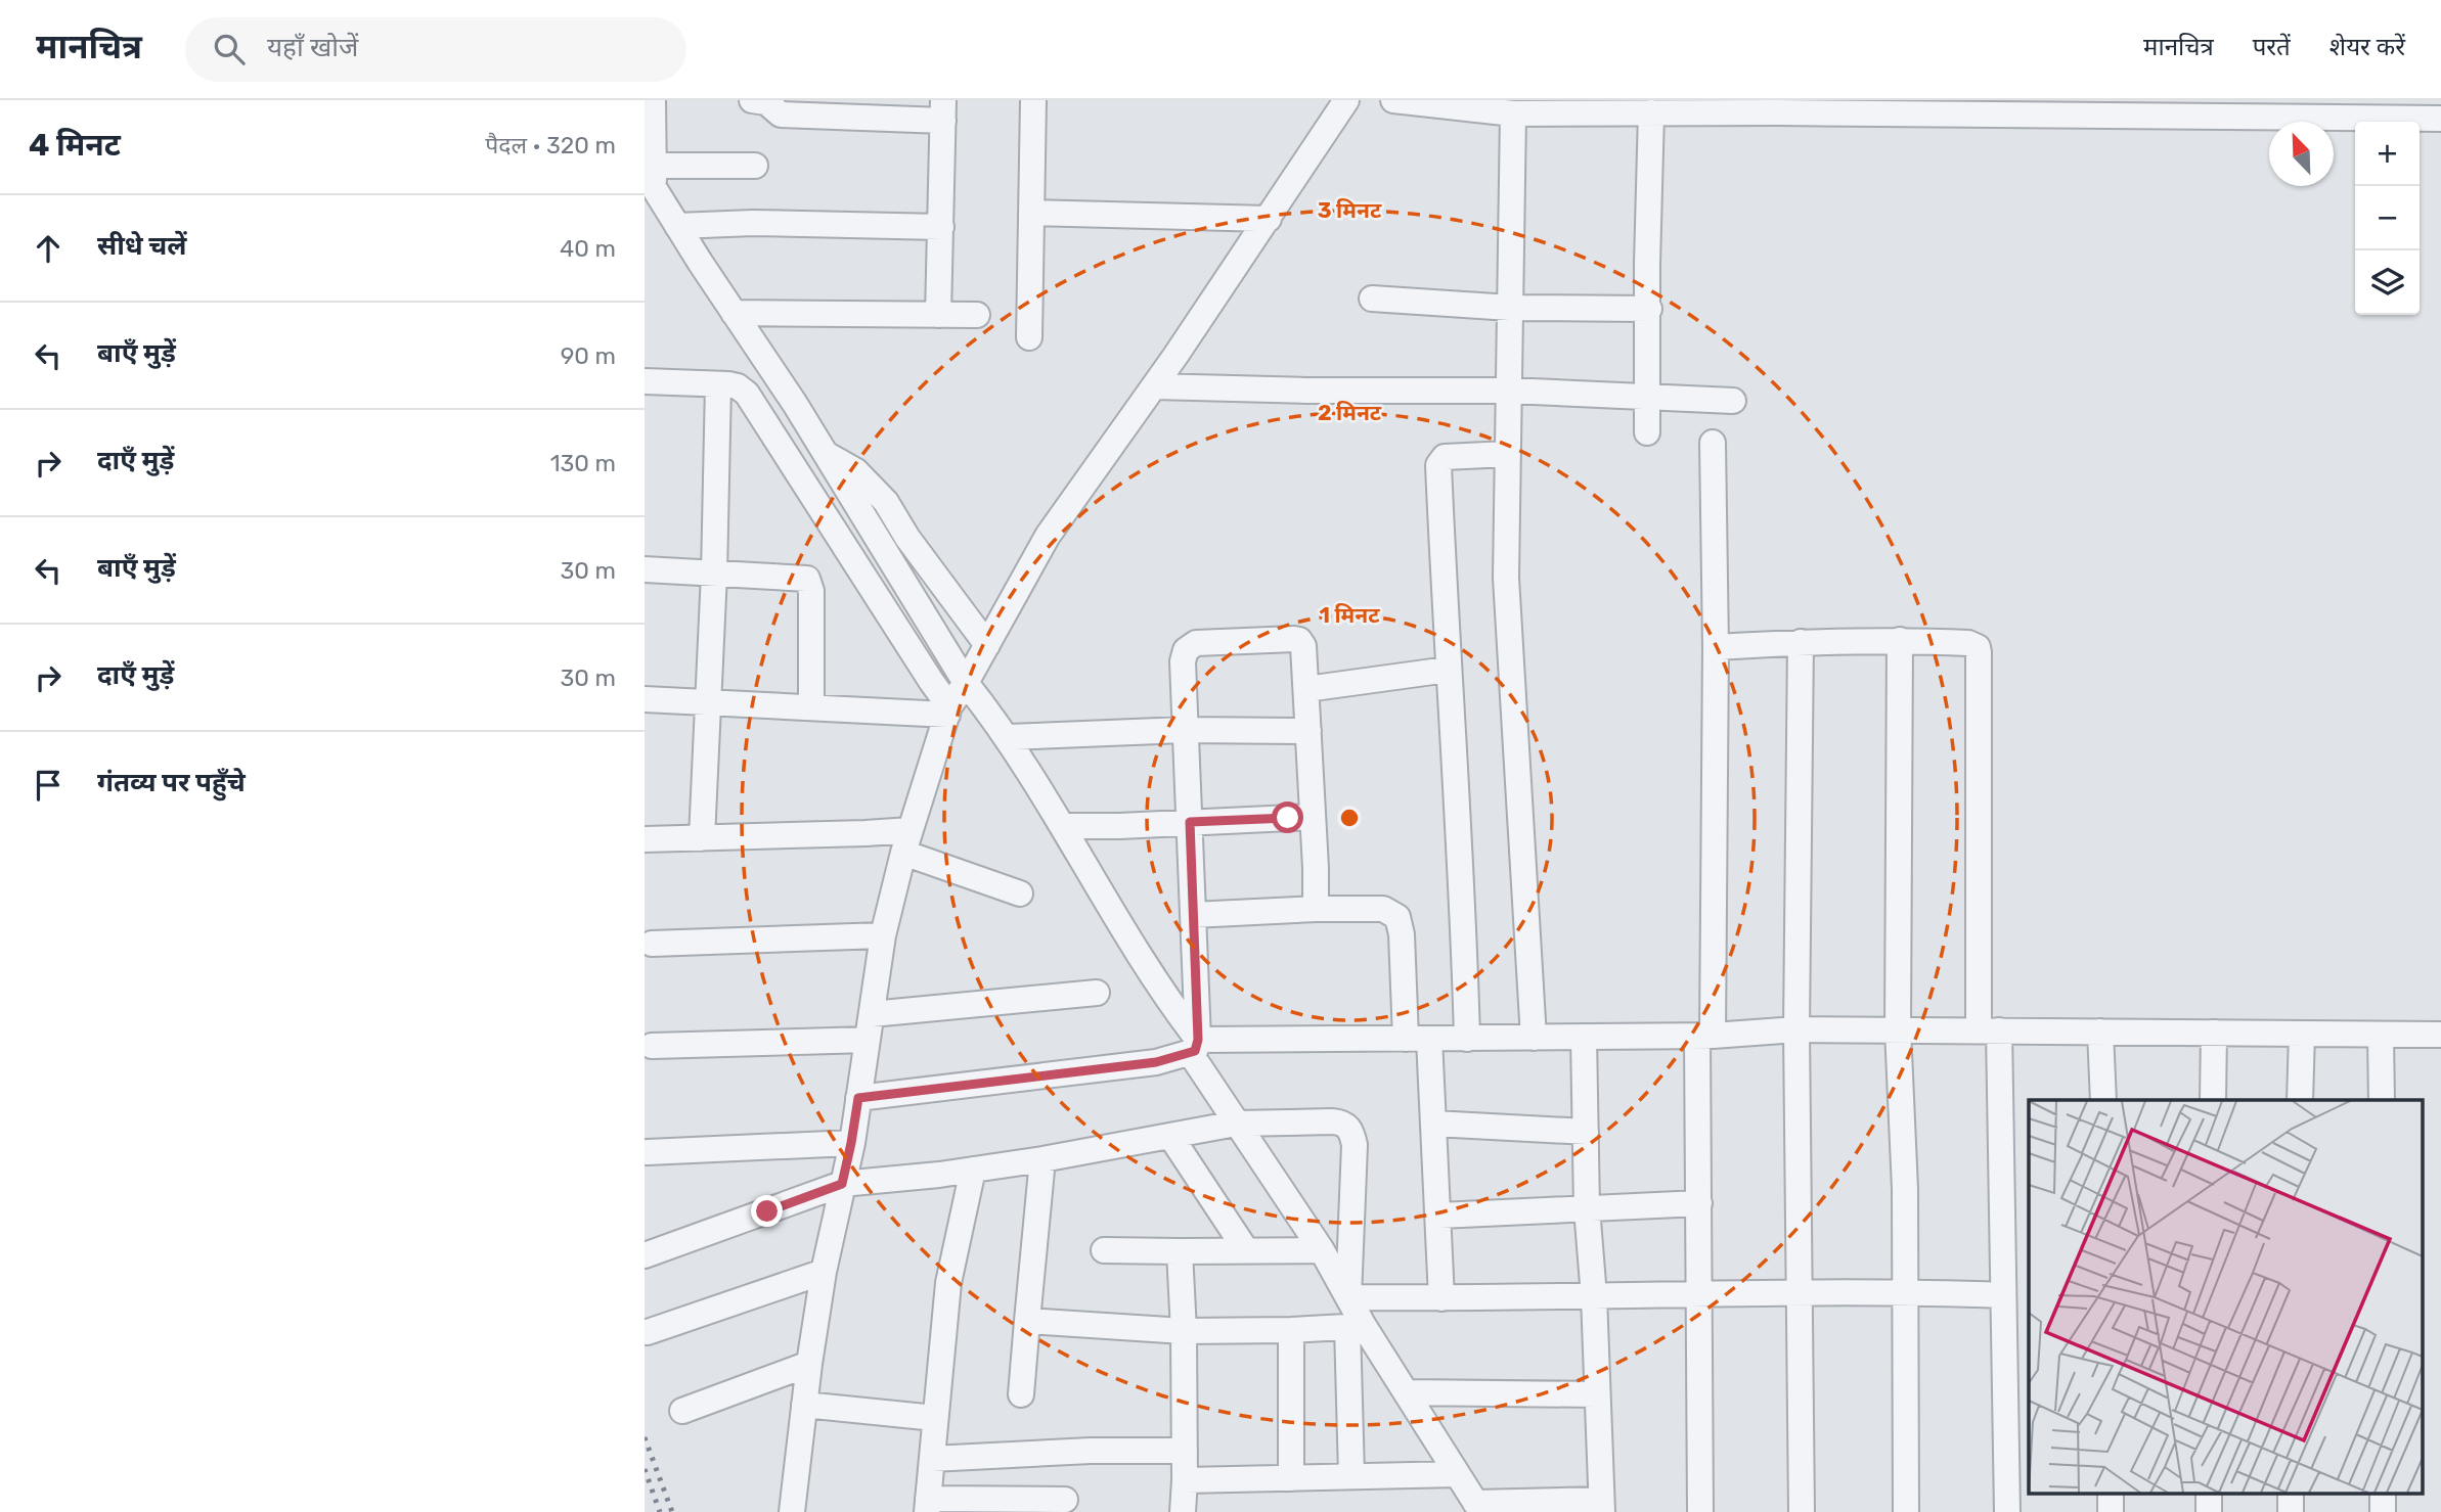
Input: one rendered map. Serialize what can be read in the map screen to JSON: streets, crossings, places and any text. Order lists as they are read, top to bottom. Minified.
{"north":"top left","page":{"header":"मानचित्र","search":"यहाँ खोजें","nav":["मानचित्र","परतें","शेयर करें"],"heading":["4 मिनट","पैदल · 320 m"],"map_buttons":["+","−"],"list":[["सीधे चलें","40 m"],["बाएँ मुड़ें","90 m"],["दाएँ मुड़ें","130 m"],["बाएँ मुड़ें","30 m"],["दाएँ मुड़ें","30 m"],"गंतव्य पर पहुँचे"]},"rings":["3 मिनट","2 मिनट","1 मिनट"]}
